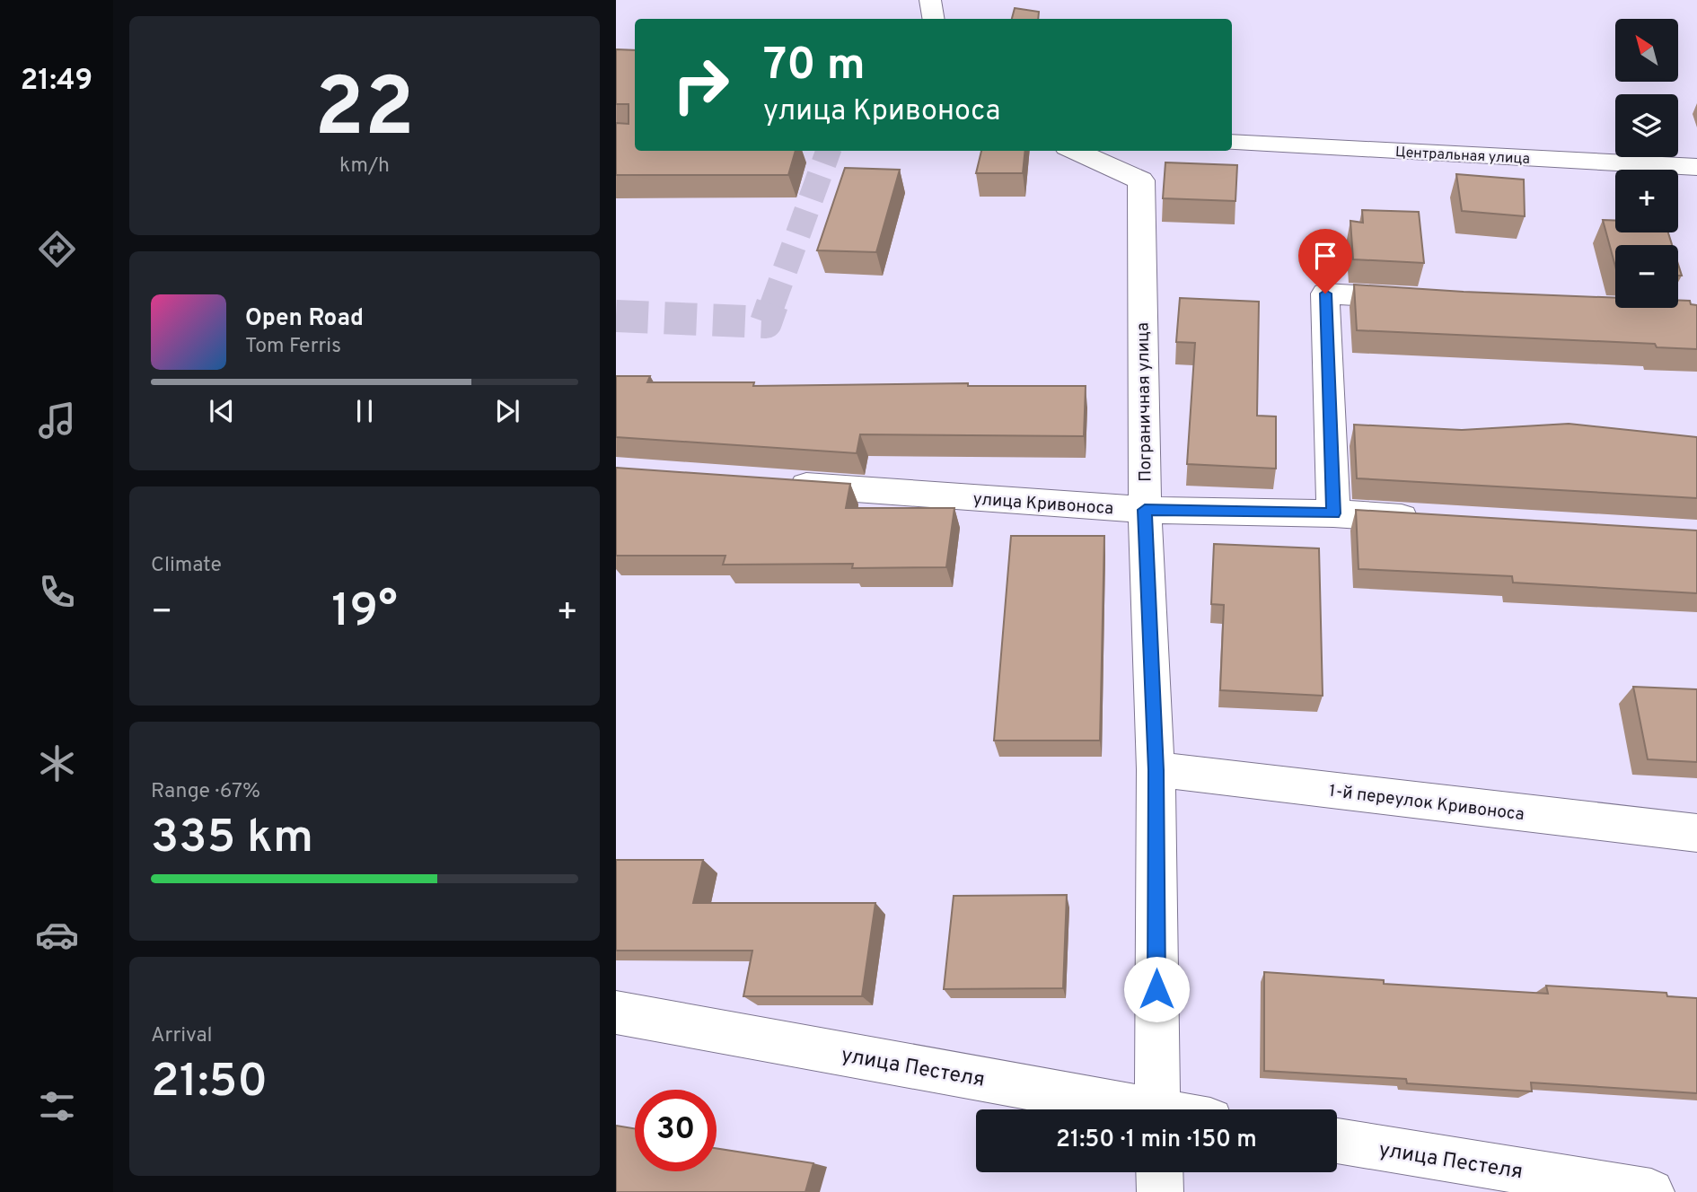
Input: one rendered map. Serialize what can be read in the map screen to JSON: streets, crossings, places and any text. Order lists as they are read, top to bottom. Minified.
{"streets":{"street":["Центральная улица","Пограничная улица","улица Кривоноса","1-й переулок Кривоноса","улица Пестеля"]},"crossings":[["Пограничная улица","улица Кривоноса"],["Пограничная улица","1-й переулок Кривоноса"]],"north":"top left","page":{"tabs":"21:49","tile":[["22","km/h"],"Climate",["Range · 67%","335 km"],["Arrival","21:50"]],"map_buttons":["+","−"],"turn":["70 m","улица Кривоноса"],"song":["Open Road","Tom Ferris"],"heat":["−","19°","+"],"limit":"30","trip":"21:50 · 1 min · 150 m"}}
